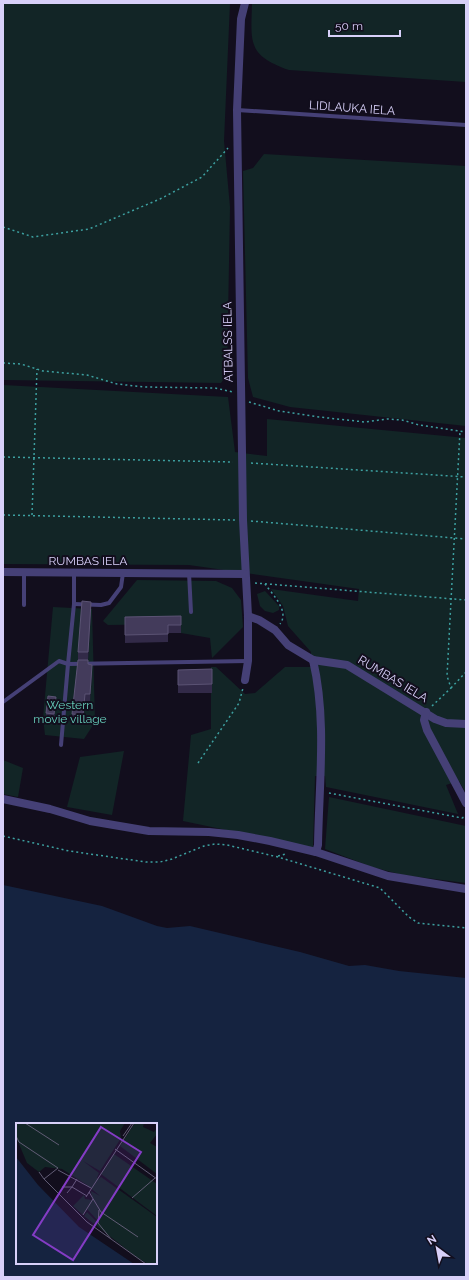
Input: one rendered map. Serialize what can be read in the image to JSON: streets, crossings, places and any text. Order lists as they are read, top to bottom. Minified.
{"streets":{"street":["ATBALSS IELA","RUMBAS IELA"],"lane":["LIDLAUKA IELA"]},"crossings":[["LIDLAUKA IELA","ATBALSS IELA"],["ATBALSS IELA","RUMBAS IELA"]],"parks":["Western movie village"],"scale_bar":"50 m","north":"top left"}
